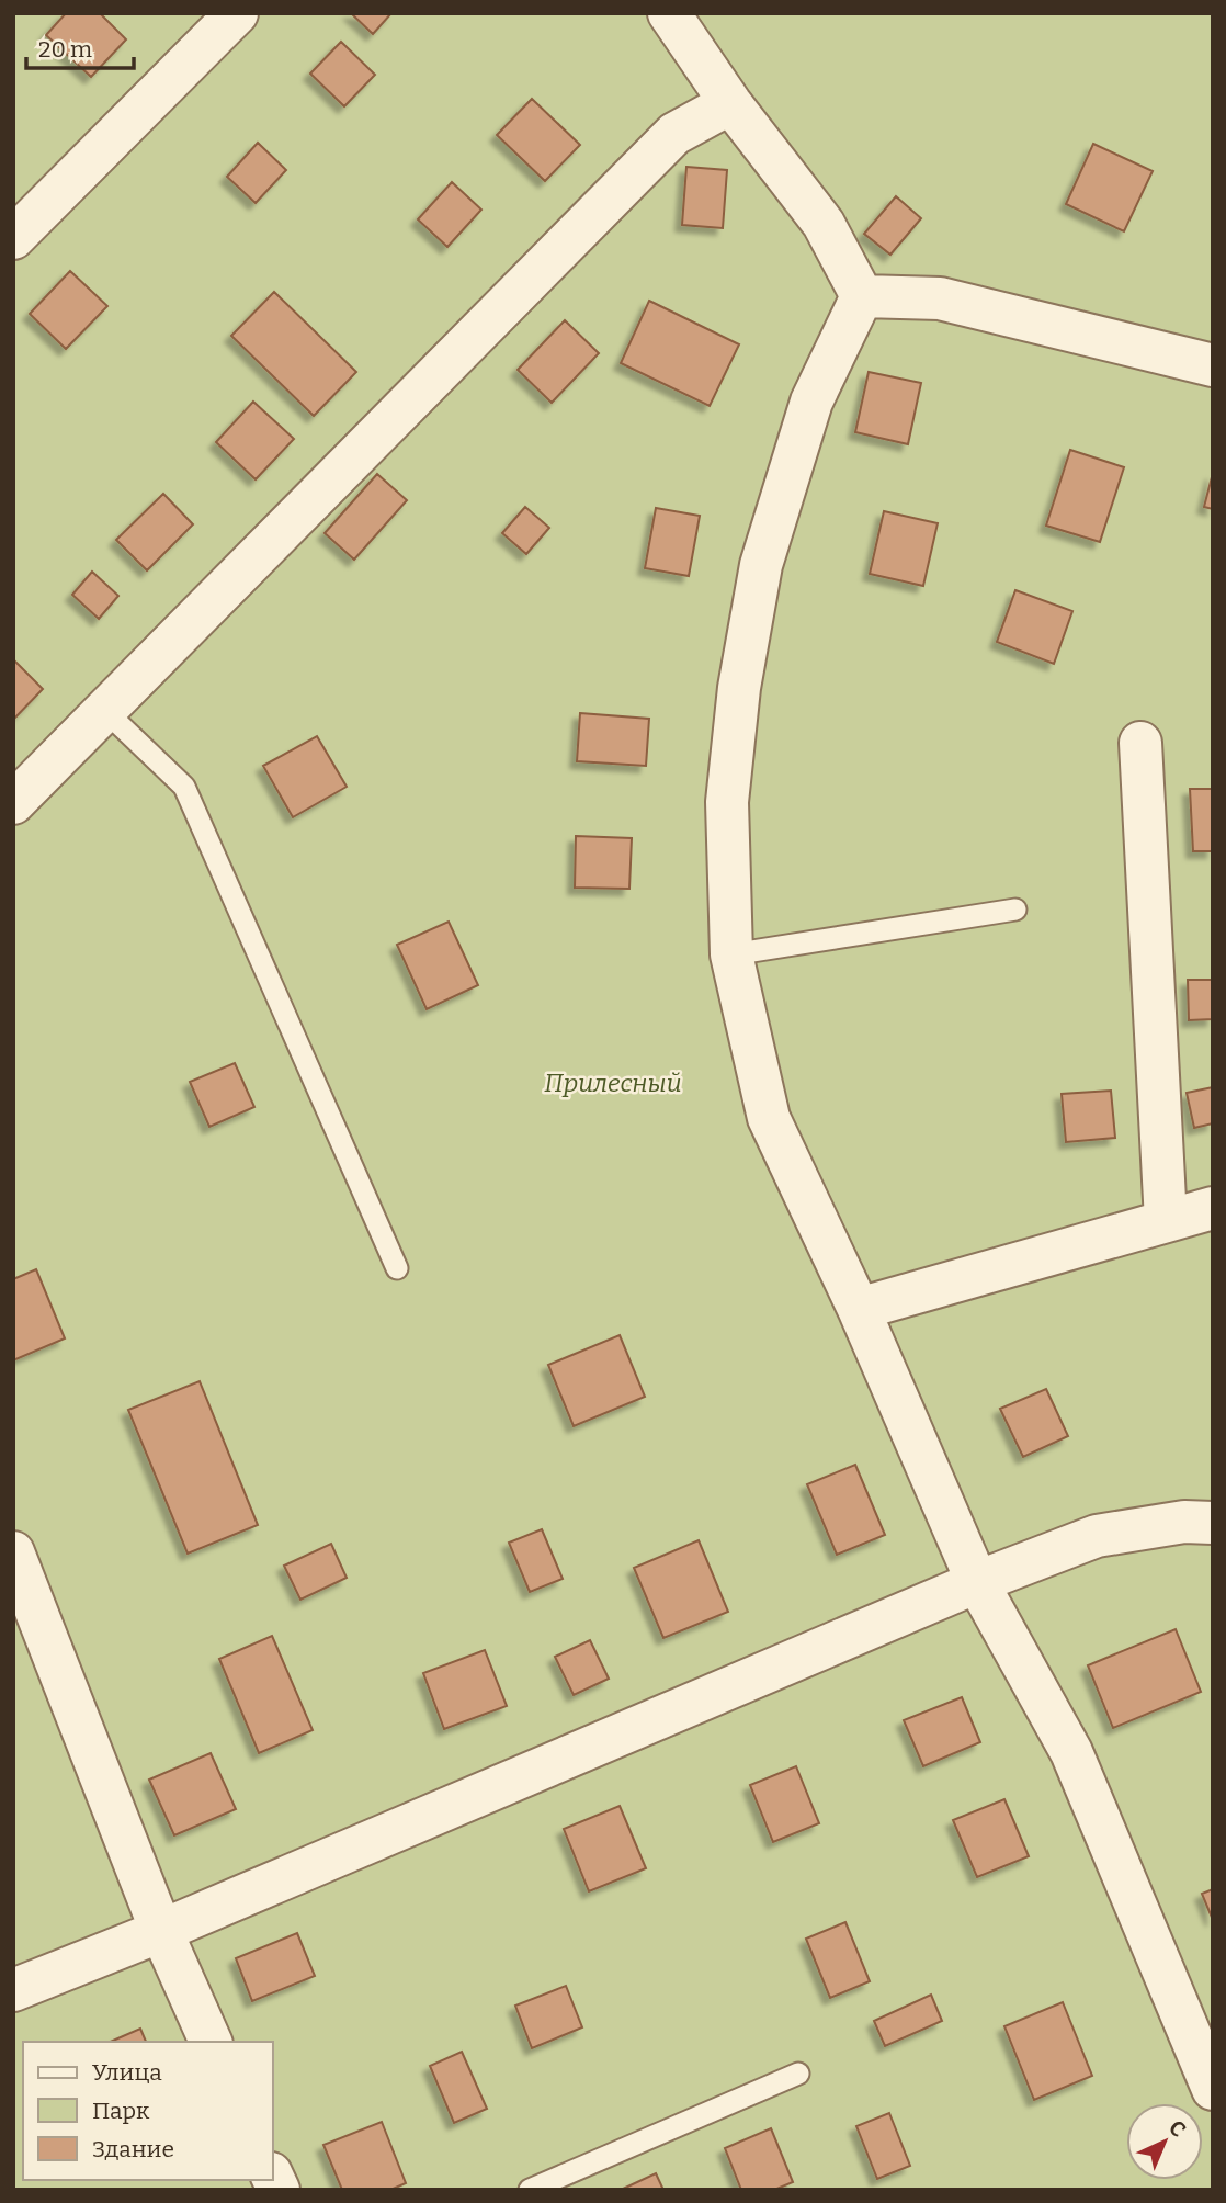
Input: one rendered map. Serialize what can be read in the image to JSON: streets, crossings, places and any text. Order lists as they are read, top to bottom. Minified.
{"parks":["Прилесный"],"legend":["Улица","Парк","Здание"],"scale_bar":"20 m","north":"top right"}
